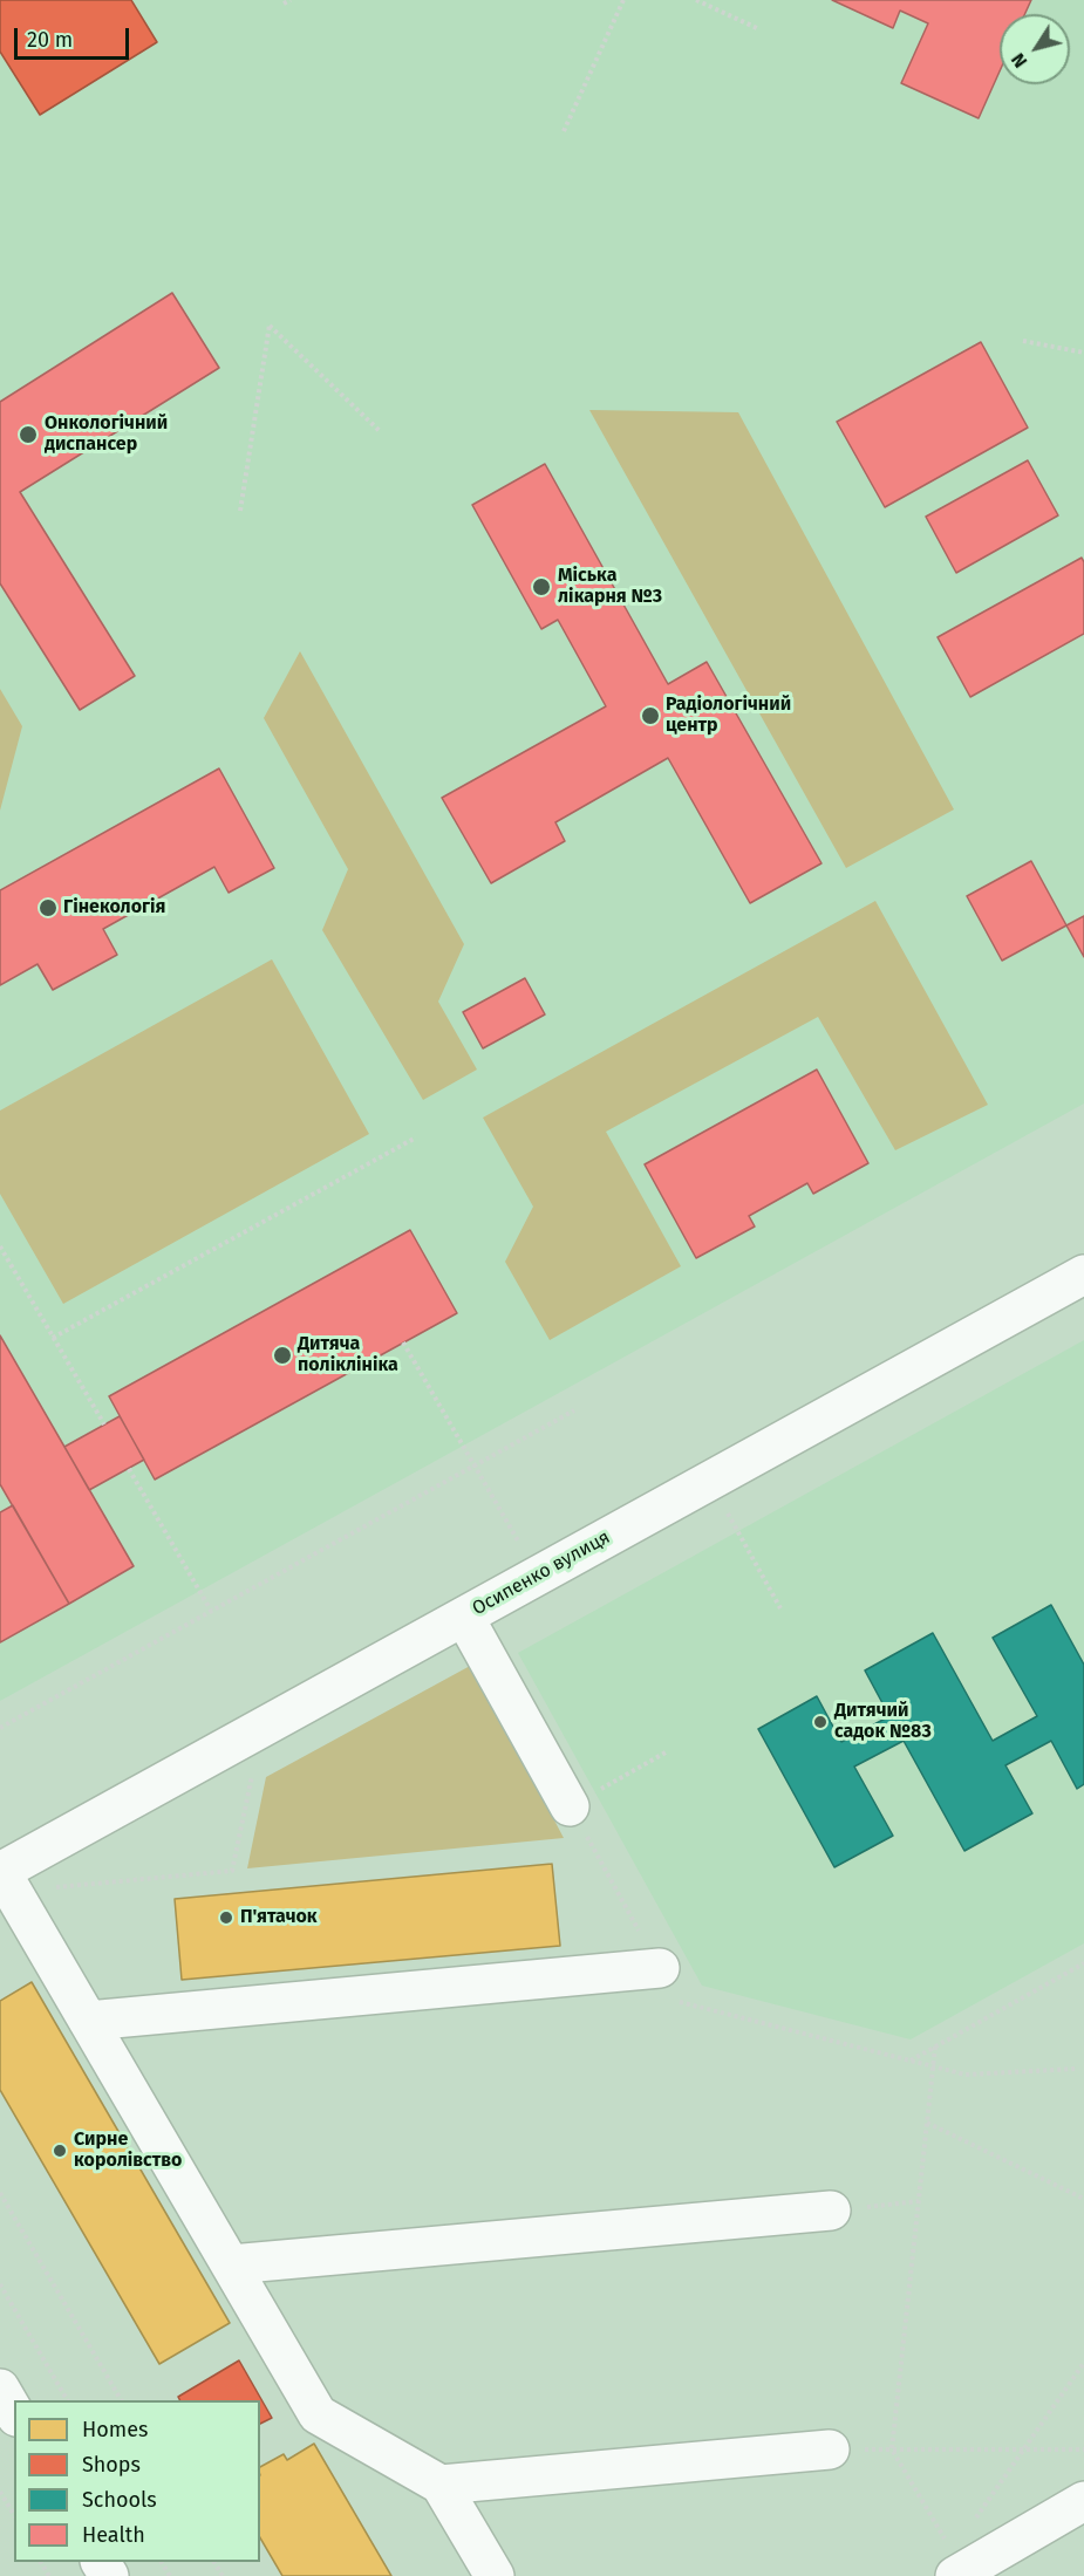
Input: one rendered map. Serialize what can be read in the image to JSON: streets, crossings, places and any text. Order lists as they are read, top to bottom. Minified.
{"streets":{"main road":["Осипенко вулиця"]},"places":["Онкологічний диспансер","Міська лікарня №3","Радіологічний центр","Гінекологія","Дитяча поліклініка","Дитячий садок №83","П'ятачок","Сирне королівство"],"legend":["Homes","Shops","Schools","Health"],"scale_bar":"20 m","north":"bottom left"}
